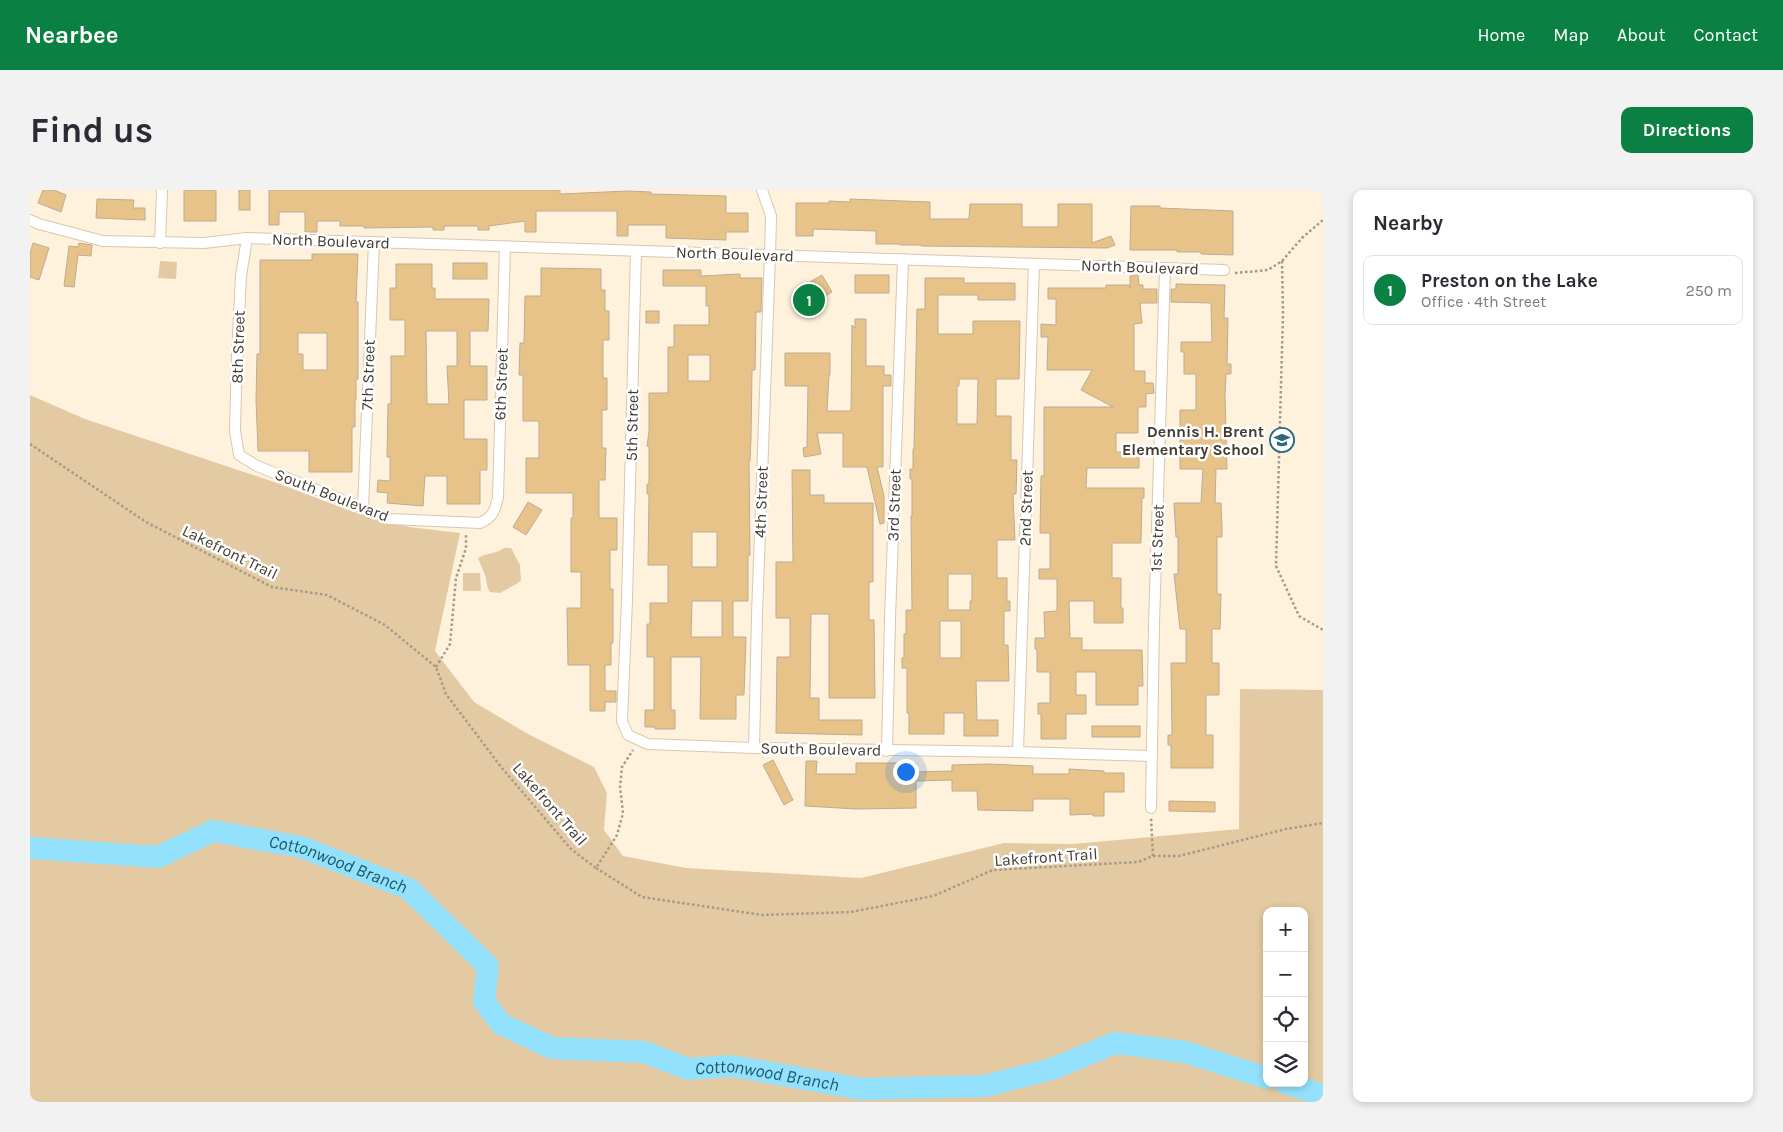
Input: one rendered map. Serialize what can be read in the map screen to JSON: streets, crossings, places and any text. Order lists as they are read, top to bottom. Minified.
{"streets":{"street":["North Boulevard","8th Street","7th Street","6th Street","5th Street","South Boulevard","4th Street","3rd Street","2nd Street","1st Street"],"path":["Lakefront Trail"]},"crossings":[["North Boulevard","8th Street"],["North Boulevard","7th Street"],["North Boulevard","6th Street"],["North Boulevard","5th Street"],["North Boulevard","4th Street"],["North Boulevard","3rd Street"],["North Boulevard","2nd Street"],["North Boulevard","1st Street"],["8th Street","South Boulevard"],["7th Street","South Boulevard"],["6th Street","South Boulevard"],["5th Street","South Boulevard"],["5th Street","Lakefront Trail"],["South Boulevard","4th Street"],["South Boulevard","3rd Street"],["South Boulevard","2nd Street"],["South Boulevard","1st Street"],["South Boulevard","Lakefront Trail"]],"water":["Cottonwood Branch"],"places":{"school or university":["Dennis H. Brent Elementary School"]},"page":{"header":"Nearbee","nav":["Home","Map","About","Contact"],"buttons":"Directions","title":"Find us","heading":"Nearby","list":[{"mark":"1","name":"Preston on the Lake","note":"Office · 4th Street","value":"250 m"}],"pins":"1","map_buttons":["+","−"]}}
